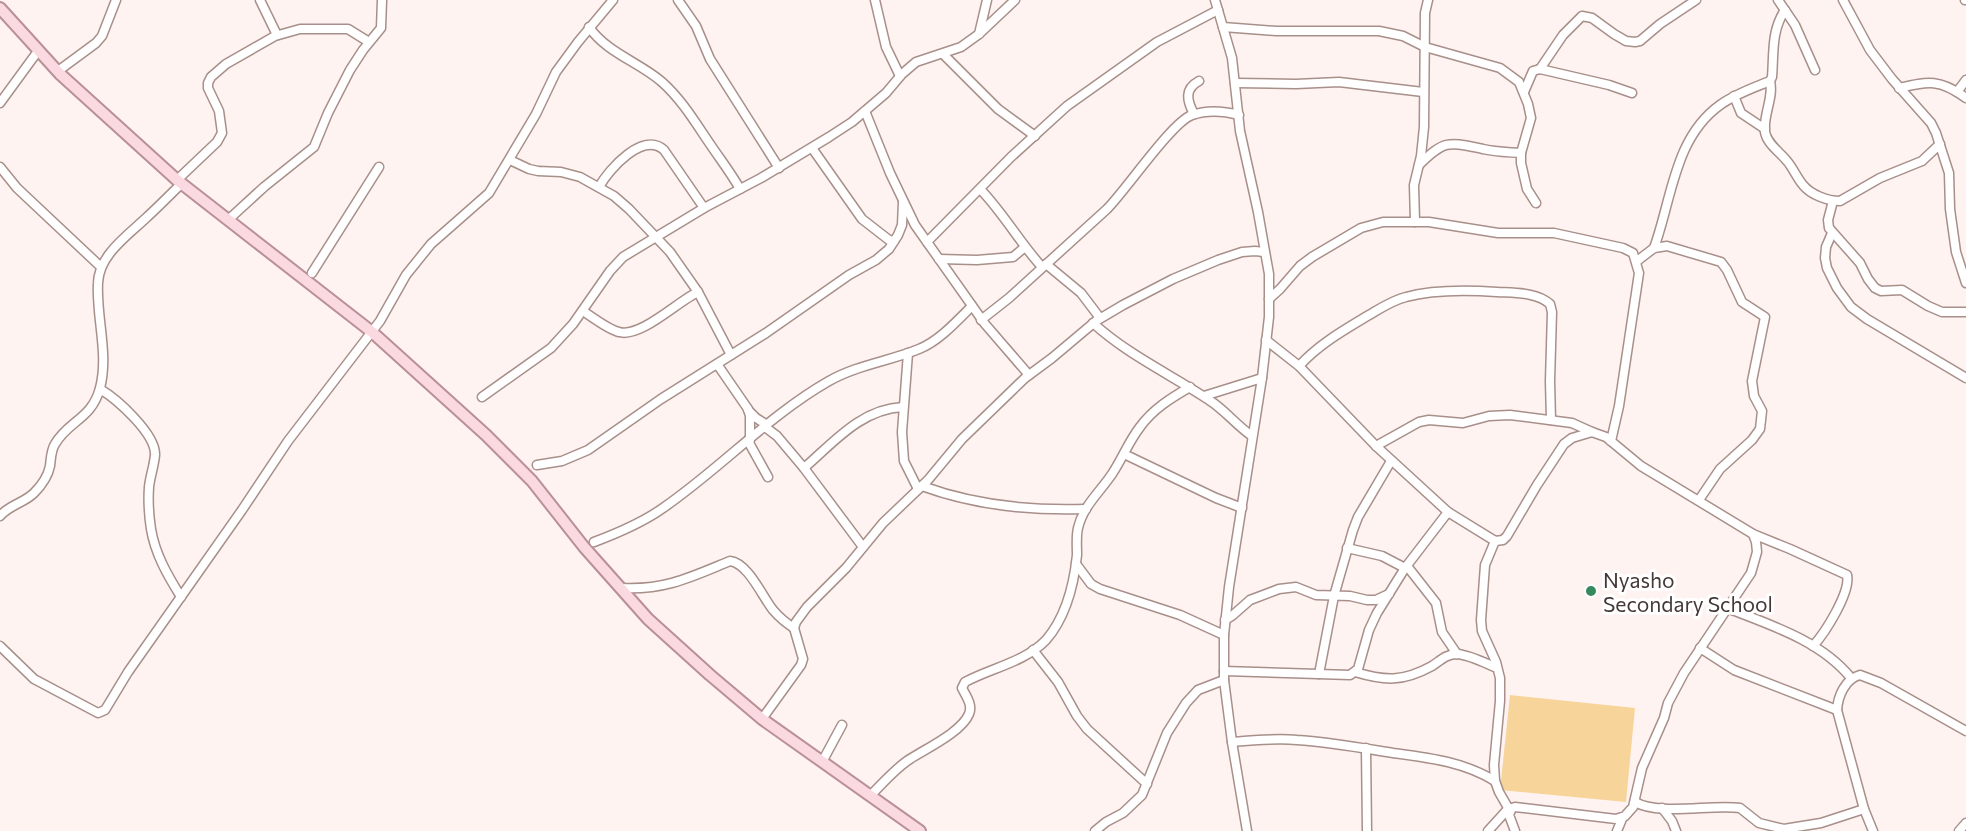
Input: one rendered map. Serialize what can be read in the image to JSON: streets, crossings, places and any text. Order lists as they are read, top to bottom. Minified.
{"places":["Nyasho Secondary School"]}
